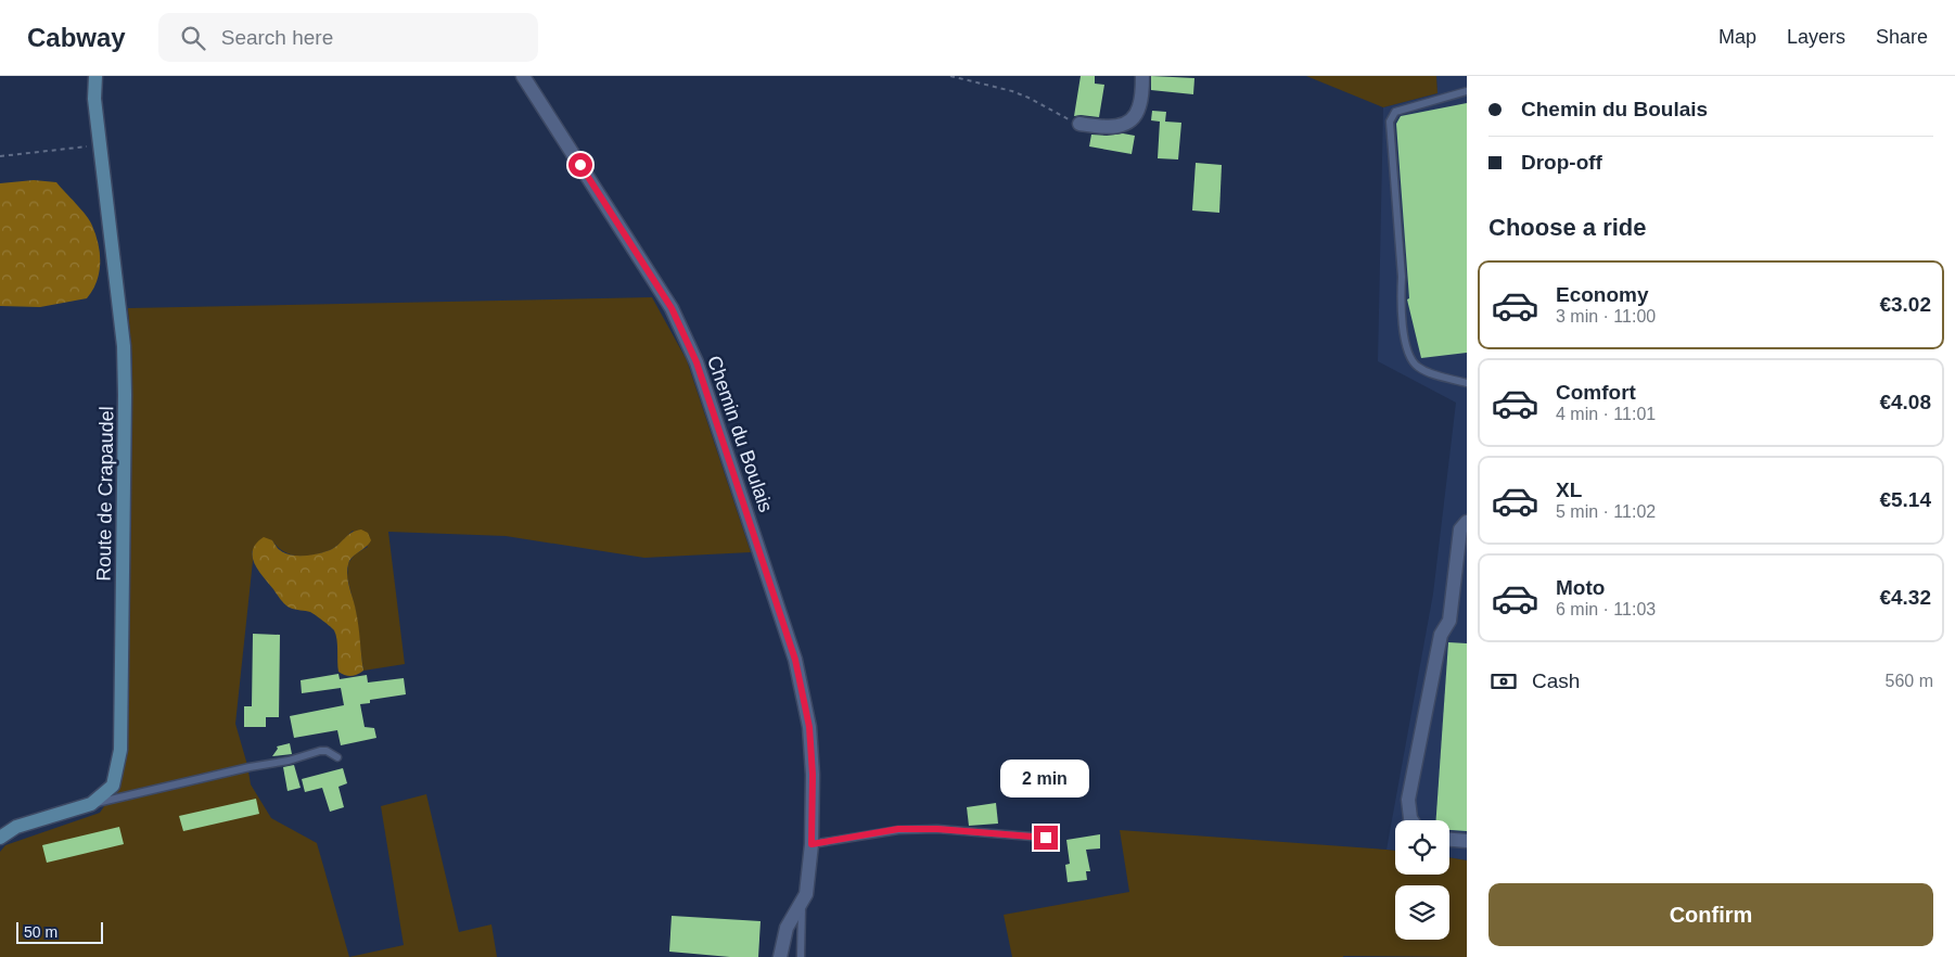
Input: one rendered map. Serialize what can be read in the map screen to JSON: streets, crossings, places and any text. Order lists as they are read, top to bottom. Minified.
{"streets":{"street":["Chemin du Boulais","Route de Crapaudel"]},"scale_bar":"50 m","page":{"header":"Cabway","search":"Search here","nav":["Map","Layers","Share"],"banner":["Chemin du Boulais","Drop-off"],"heading":"Choose a ride","list":[{"name":"Economy","note":"3 min · 11:00","value":"€3.02"},{"name":"Comfort","note":"4 min · 11:01","value":"€4.08"},{"name":"XL","note":"5 min · 11:02","value":"€5.14"},{"name":"Moto","note":"6 min · 11:03","value":"€4.32"}],"pay":["Cash","560 m"],"bubble":"2 min","buttons":"Confirm","scale":"50 m"}}
